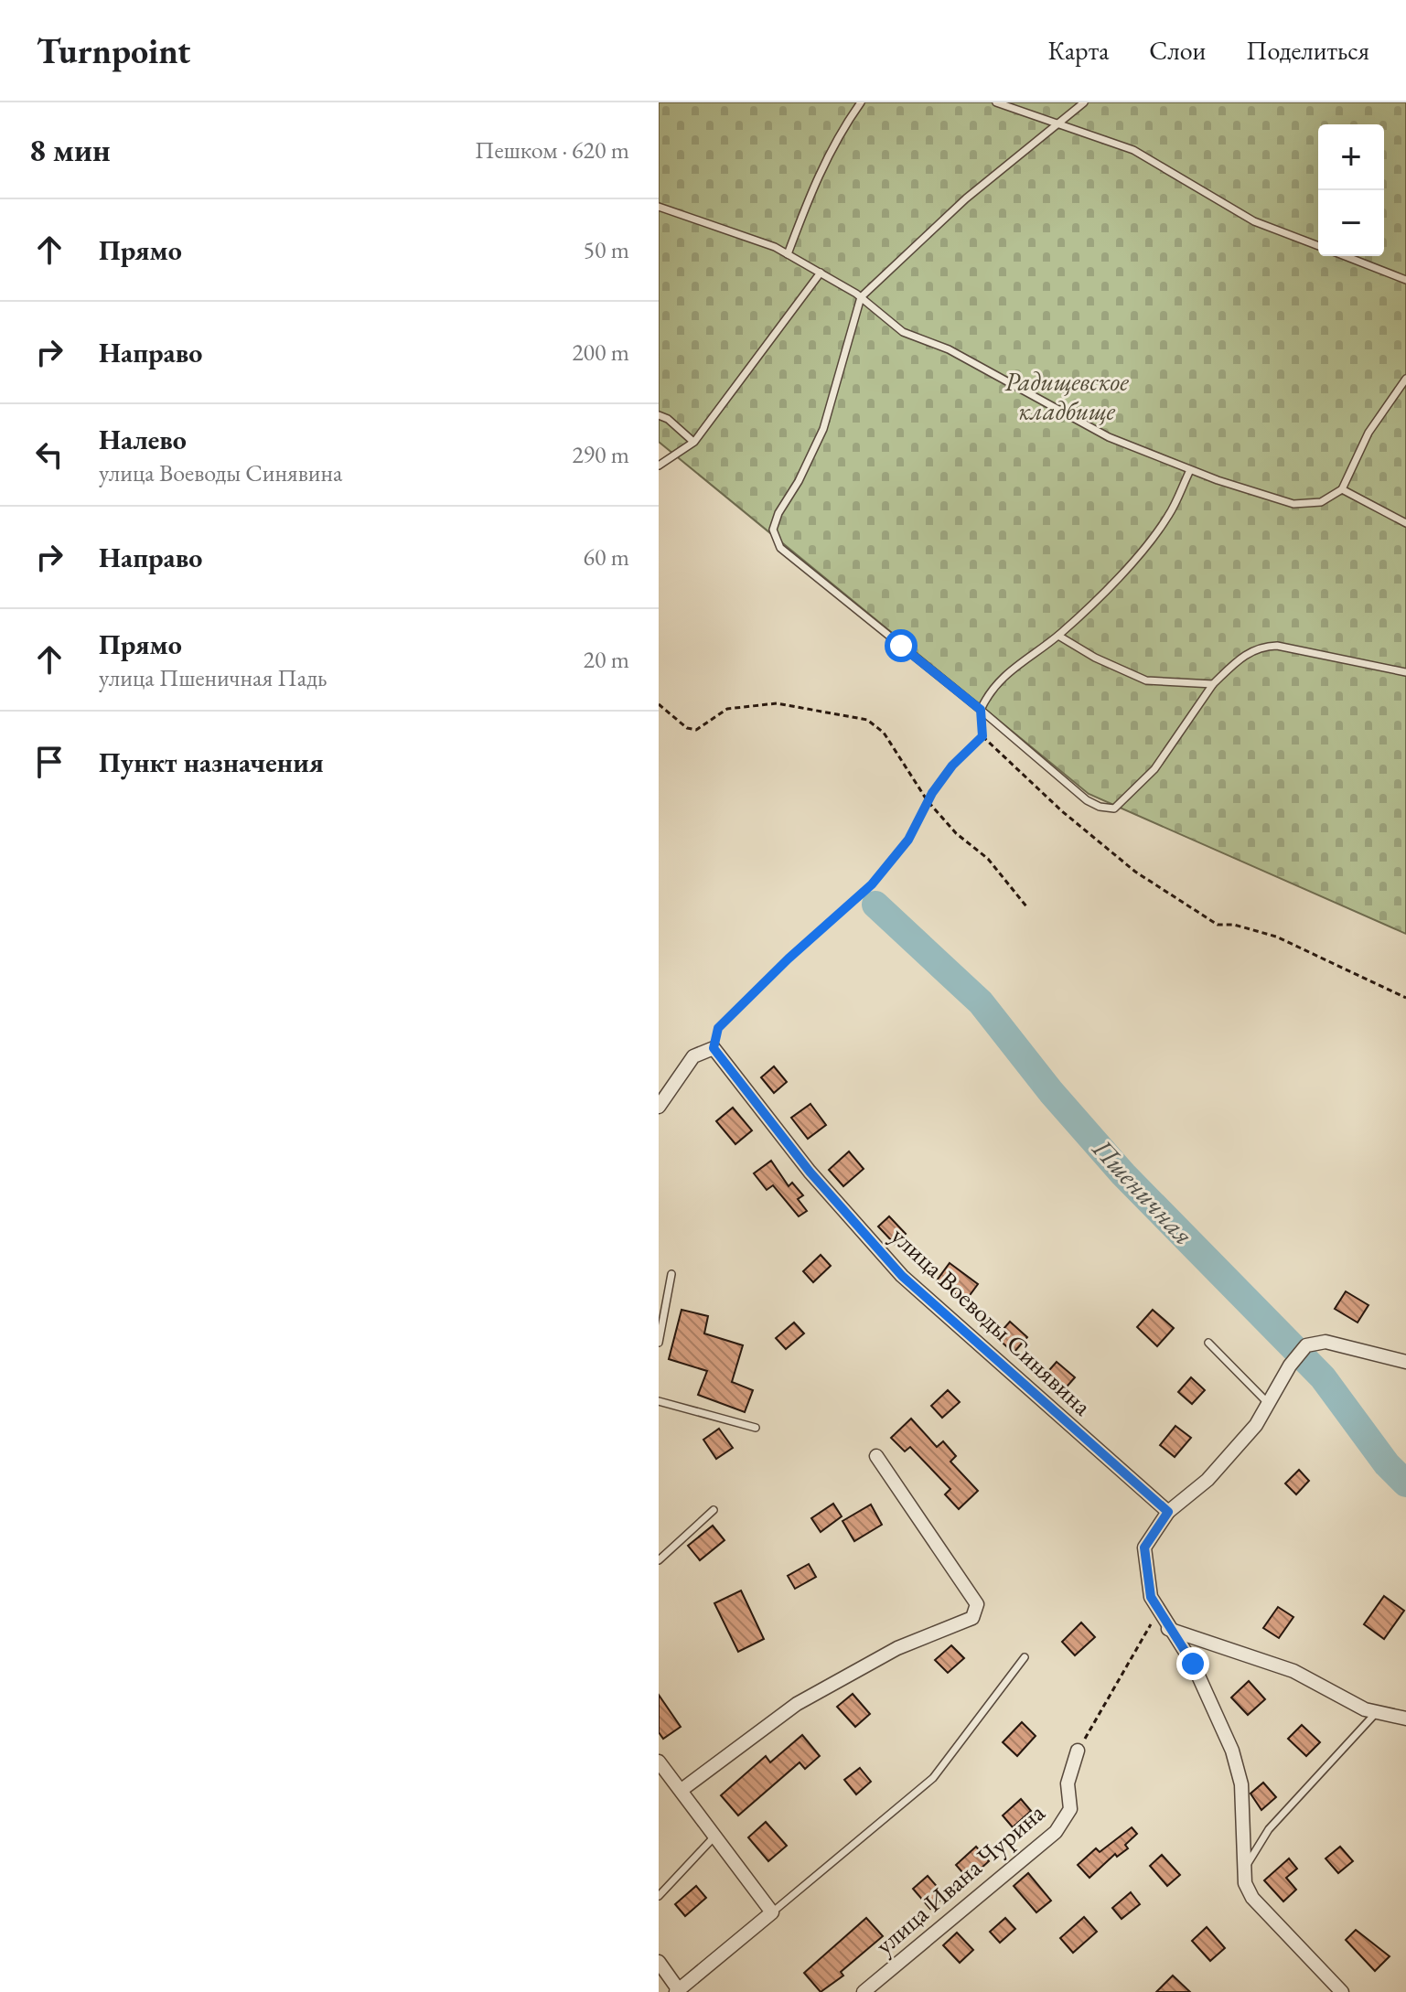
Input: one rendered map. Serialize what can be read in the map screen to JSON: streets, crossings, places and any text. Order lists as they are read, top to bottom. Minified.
{"streets":{"street":["улица Воеводы Синявина","улица Ивана Чурина"]},"water":["Пшеничная"],"parks":["Радищевское кладбище"],"page":{"header":"Turnpoint","nav":["Карта","Слои","Поделиться"],"heading":["8 мин","Пешком · 620 m"],"map_buttons":["+","−"],"list":[["Прямо","50 m"],["Направо","200 m"],["Налево","улица Воеводы Синявина","290 m"],["Направо","60 m"],["Прямо","улица Пшеничная Падь","20 m"],"Пункт назначения"]}}
